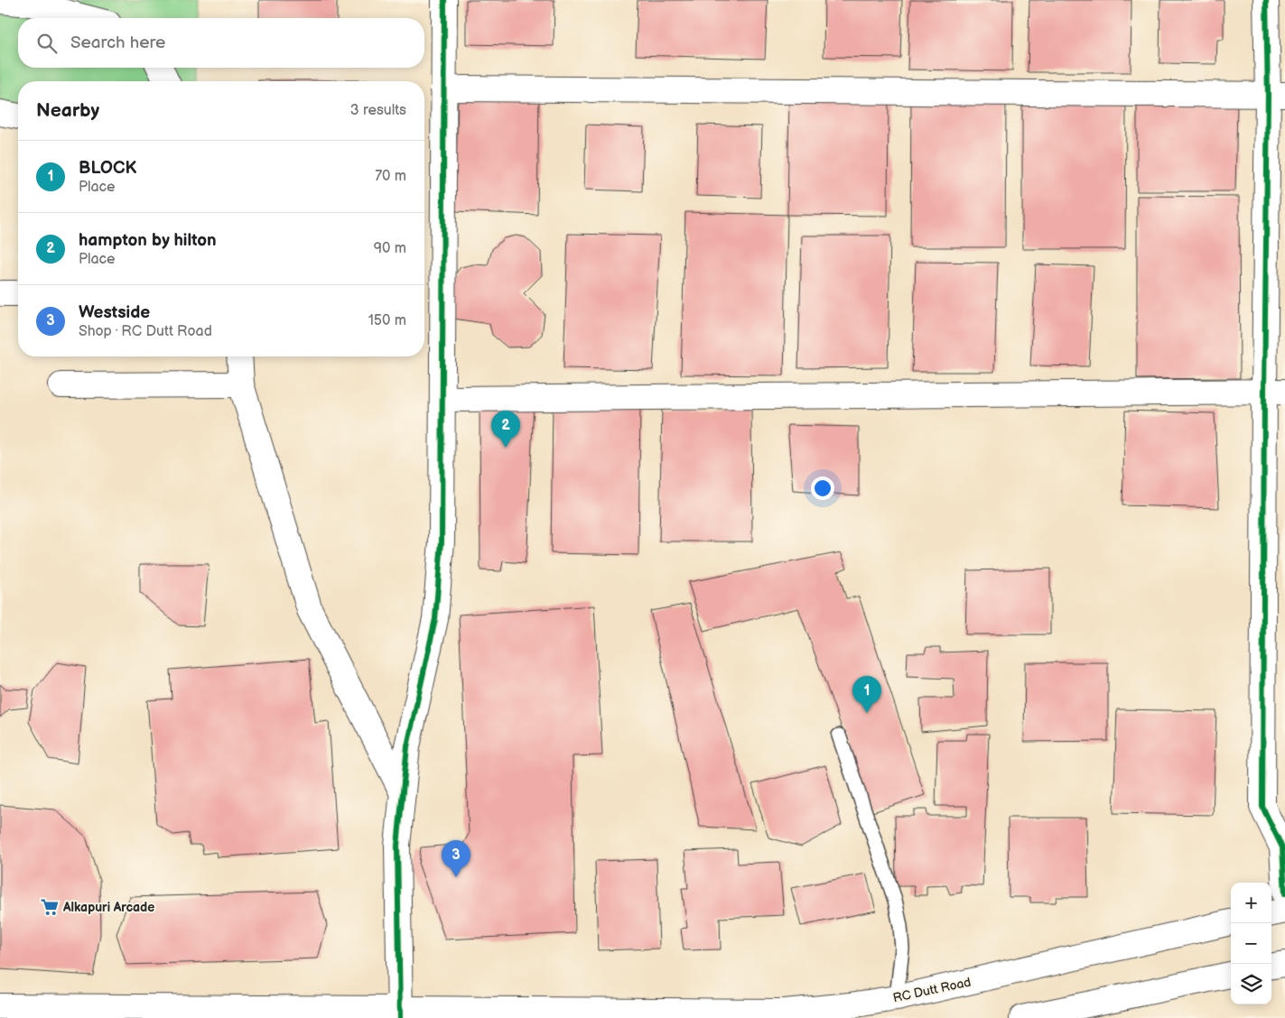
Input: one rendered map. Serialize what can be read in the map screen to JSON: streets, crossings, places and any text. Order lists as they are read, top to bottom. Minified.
{"streets":{"street":["RC Dutt Road"]},"places":{"supermarket":["Alkapuri Arcade"]},"page":{"search":"Search here","heading":["Nearby","3 results"],"list":[{"mark":"1","name":"BLOCK","note":"Place","value":"70 m"},{"mark":"2","name":"hampton by hilton","note":"Place","value":"90 m"},{"mark":"3","name":"Westside","note":"Shop · RC Dutt Road","value":"150 m"}],"pins":["2","1","3"],"map_buttons":["+","−"]}}
